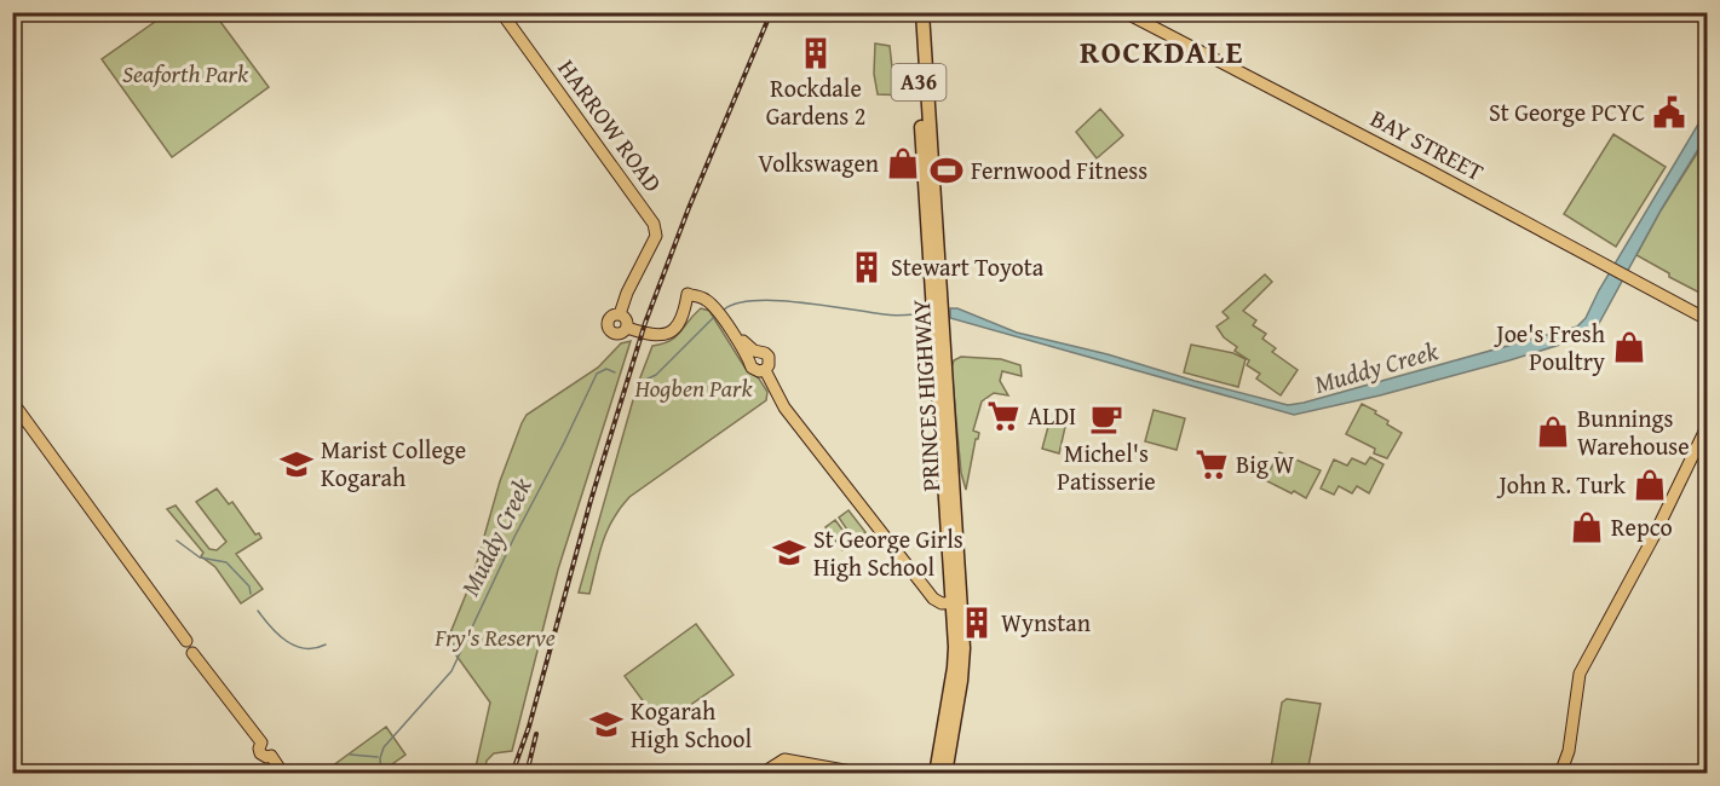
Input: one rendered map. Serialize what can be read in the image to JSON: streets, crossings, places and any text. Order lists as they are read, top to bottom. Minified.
{"streets":{"highway":["A36","PRINCES HIGHWAY"],"main road":["HARROW ROAD","BAY STREET"]},"districts":["ROCKDALE"],"water":["Muddy Creek"],"parks":["Seaforth Park","Hogben Park","Fry's Reserve"],"places":{"building":["Rockdale Gardens 2","Stewart Toyota","Wynstan"],"public building":["St George PCYC"],"shop":["Volkswagen","Joe's Fresh Poultry","Bunnings Warehouse","John R. Turk","Repco"],"sports":["Fernwood Fitness"],"supermarket":["ALDI","Big W"],"cafe":["Michel's Patisserie"],"school or university":["Marist College Kogarah","St George Girls High School","Kogarah High School"]}}
